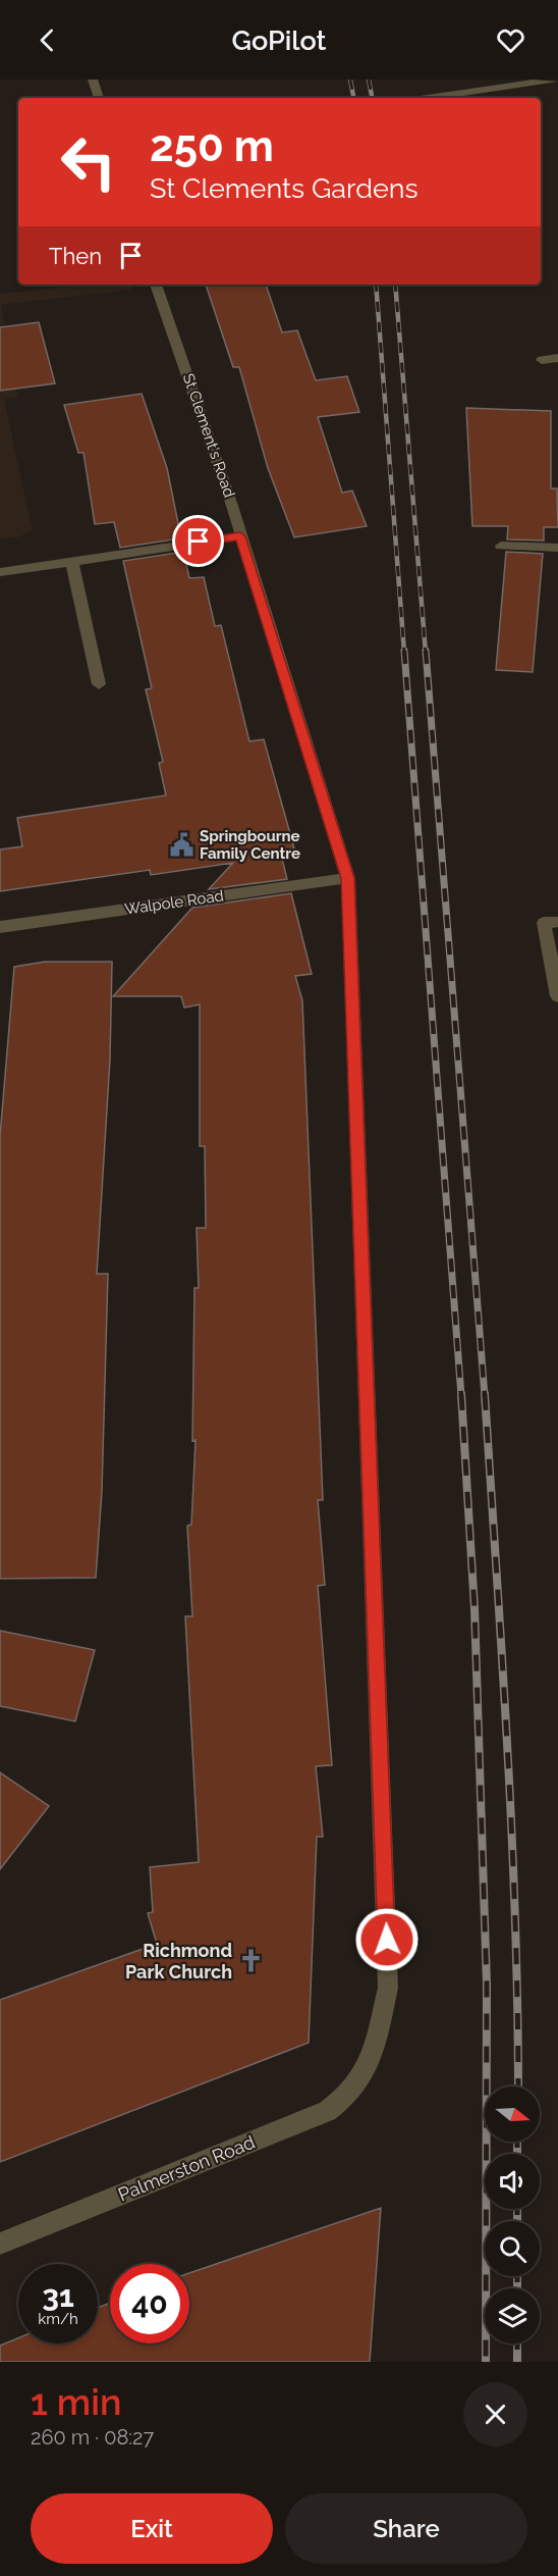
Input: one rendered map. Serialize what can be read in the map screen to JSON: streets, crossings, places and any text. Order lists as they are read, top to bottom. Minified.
{"streets":{"street":["St Clement's Road","Walpole Road","Palmerston Road"]},"crossings":[["St Clement's Road","Walpole Road"],["St Clement's Road","Palmerston Road"]],"places":{"public building":["Springbourne Family Centre"],"church":["Richmond Park Church"]},"north":"right","page":{"header":"GoPilot","turn":["250 m","St Clements Gardens"],"then":"Then","speed":"31 km/h","limit":"40","heading":["1 min","260 m · 08:27"],"buttons":["Exit","Share"]}}
